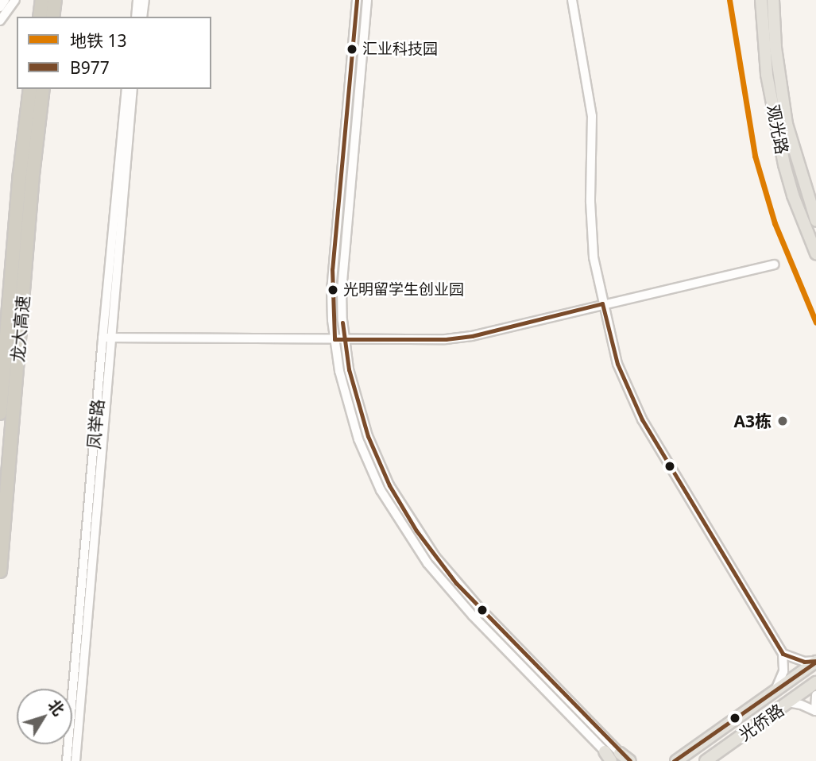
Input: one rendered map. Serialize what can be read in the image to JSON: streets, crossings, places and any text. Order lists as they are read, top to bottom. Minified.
{"streets":{"highway":["龙大高速"],"main road":["观光路","光侨路"],"street":["凤举路"]},"places":["汇业科技园","光明留学生创业园","A3栋"],"lines":["metro line 13","transit line B977"],"legend":["地铁 13","B977"],"north":"top right"}
